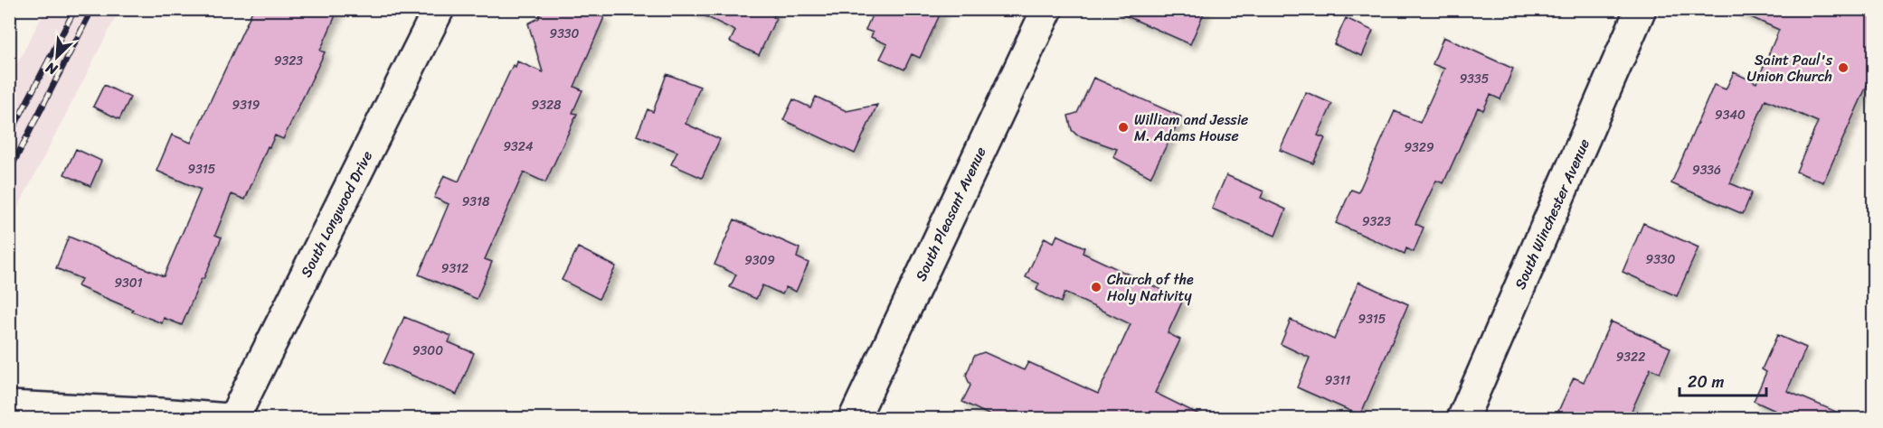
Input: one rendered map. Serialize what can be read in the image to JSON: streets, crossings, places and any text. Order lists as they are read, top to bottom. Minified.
{"streets":{"street":["South Longwood Drive","South Pleasant Avenue","South Winchester Avenue"]},"places":["Saint Paul's Union Church","William and Jessie M. Adams House","Church of the Holy Nativity"],"house_numbers":["9330","9323","9335","9319","9328","9340","9324","9329","9315","9336","9318","9323","9330","9309","9312","9301","9315","9300","9322","9311"],"scale_bar":"20 m","north":"bottom left"}
